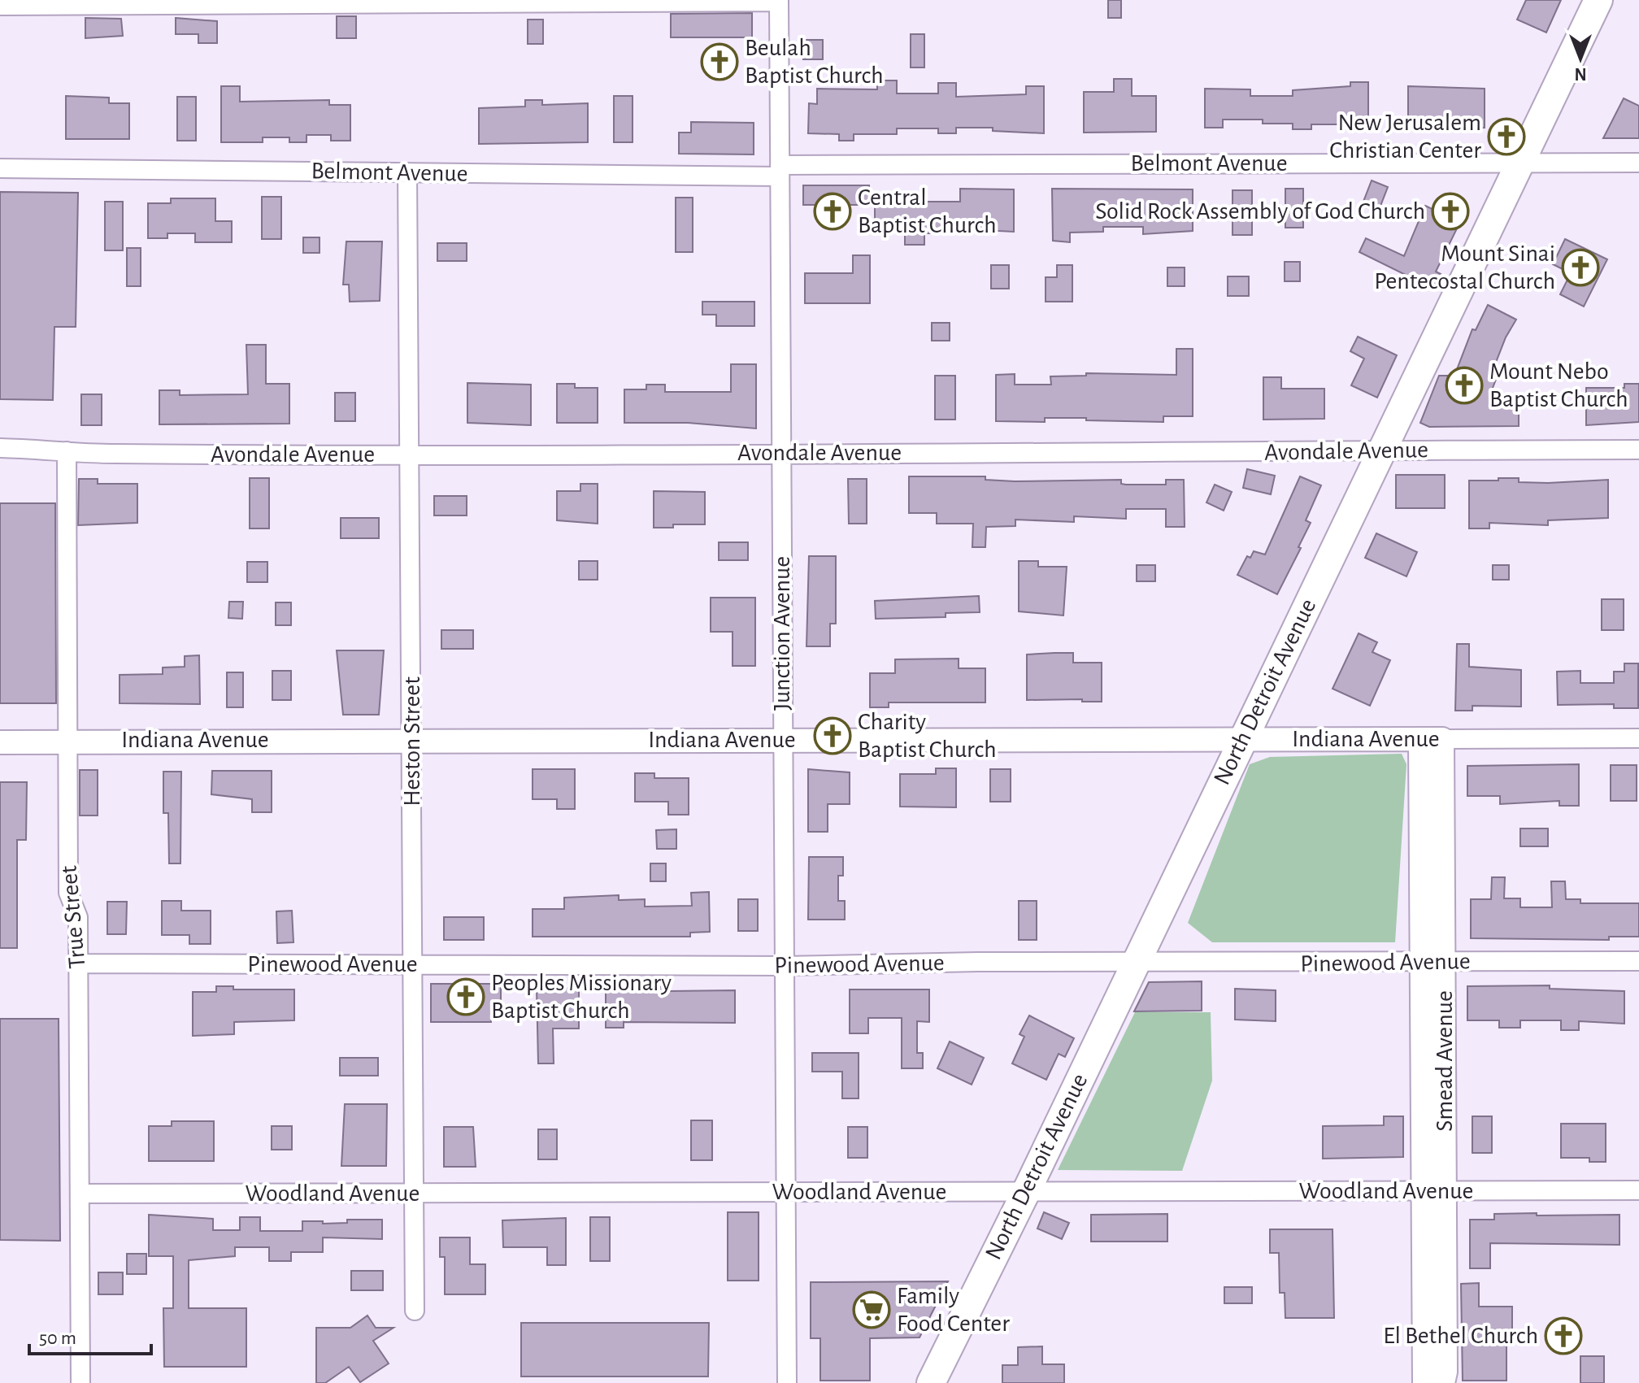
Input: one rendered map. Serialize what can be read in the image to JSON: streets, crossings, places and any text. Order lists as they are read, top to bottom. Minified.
{"streets":{"main road":["North Detroit Avenue"],"street":["Belmont Avenue","Avondale Avenue","Junction Avenue","Indiana Avenue","Heston Street","True Street","Pinewood Avenue","Smead Avenue","Woodland Avenue"]},"crossings":[["Belmont Avenue","Junction Avenue"],["Belmont Avenue","North Detroit Avenue"],["Belmont Avenue","Heston Street"],["Avondale Avenue","Junction Avenue"],["Avondale Avenue","North Detroit Avenue"],["Avondale Avenue","Heston Street"],["Avondale Avenue","True Street"],["Junction Avenue","Indiana Avenue"],["Junction Avenue","Pinewood Avenue"],["Junction Avenue","Woodland Avenue"],["North Detroit Avenue","Indiana Avenue"],["North Detroit Avenue","Pinewood Avenue"],["North Detroit Avenue","Woodland Avenue"],["Indiana Avenue","Heston Street"],["Indiana Avenue","True Street"],["Indiana Avenue","Smead Avenue"],["Heston Street","Pinewood Avenue"],["Heston Street","Woodland Avenue"],["True Street","Pinewood Avenue"],["True Street","Woodland Avenue"],["Pinewood Avenue","Smead Avenue"],["Smead Avenue","Woodland Avenue"]],"places":{"church":["Beulah Baptist Church","New Jerusalem Christian Center","Central Baptist Church","Solid Rock Assembly of God Church","Mount Sinai Pentecostal Church","Mount Nebo Baptist Church","Charity Baptist Church","Peoples Missionary Baptist Church","El Bethel Church"],"supermarket":["Family Food Center"]},"scale_bar":"50 m","north":"bottom"}
